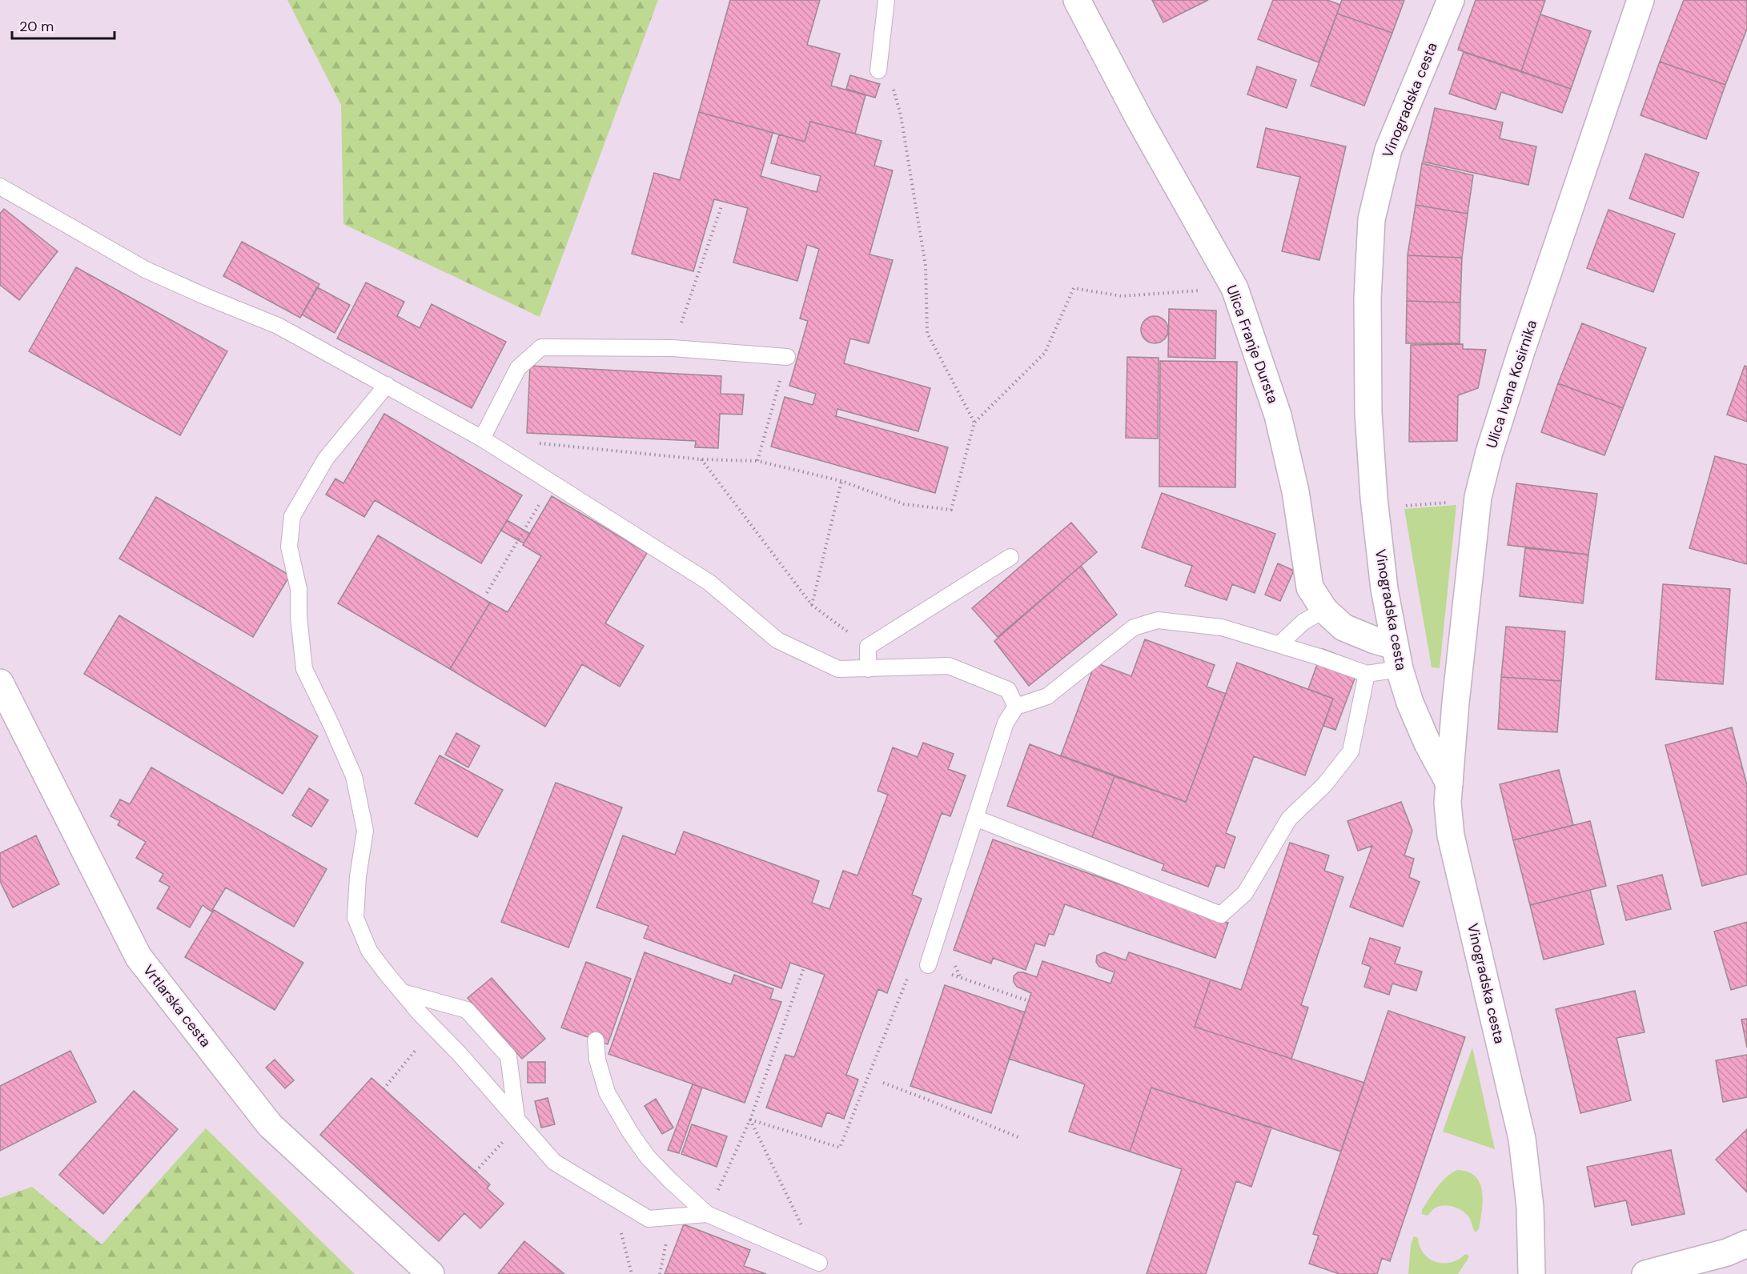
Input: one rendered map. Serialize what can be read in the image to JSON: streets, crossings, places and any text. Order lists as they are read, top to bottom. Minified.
{"streets":{"street":["Vinogradska cesta","Ulica Franje Dursta","Ulica Ivana Kosirnika","Vrtlarska cesta"]},"crossings":[["Vinogradska cesta","Ulica Franje Dursta"],["Vinogradska cesta","Ulica Ivana Kosirnika"]],"scale_bar":"20 m"}
